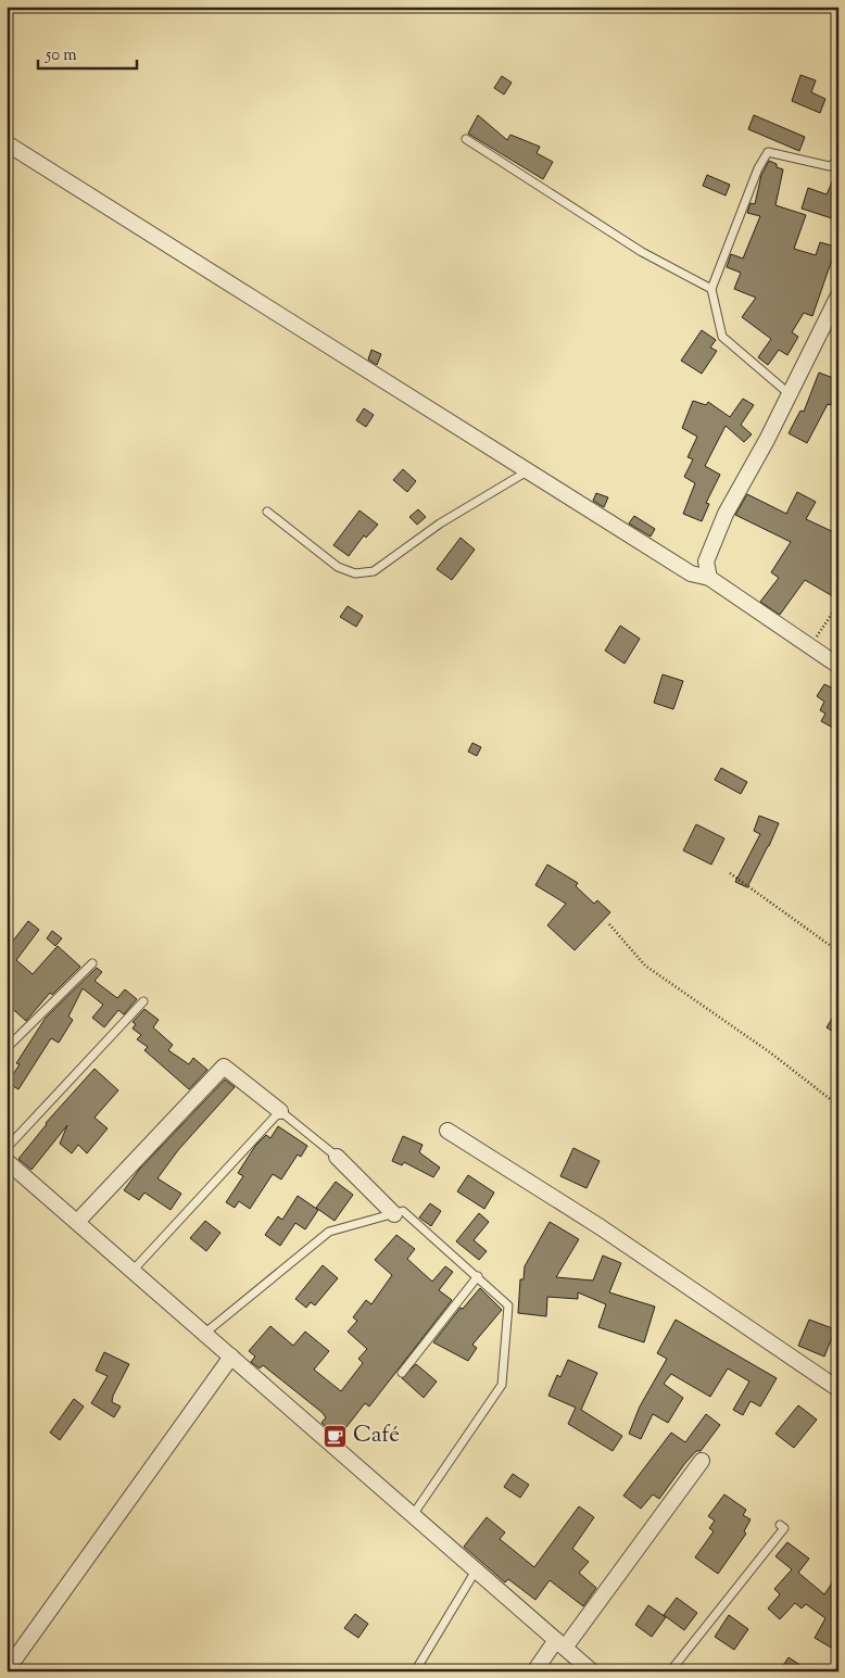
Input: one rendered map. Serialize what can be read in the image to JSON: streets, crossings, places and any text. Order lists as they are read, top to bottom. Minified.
{"places":{"cafe":["Café"]},"scale_bar":"50 m"}
